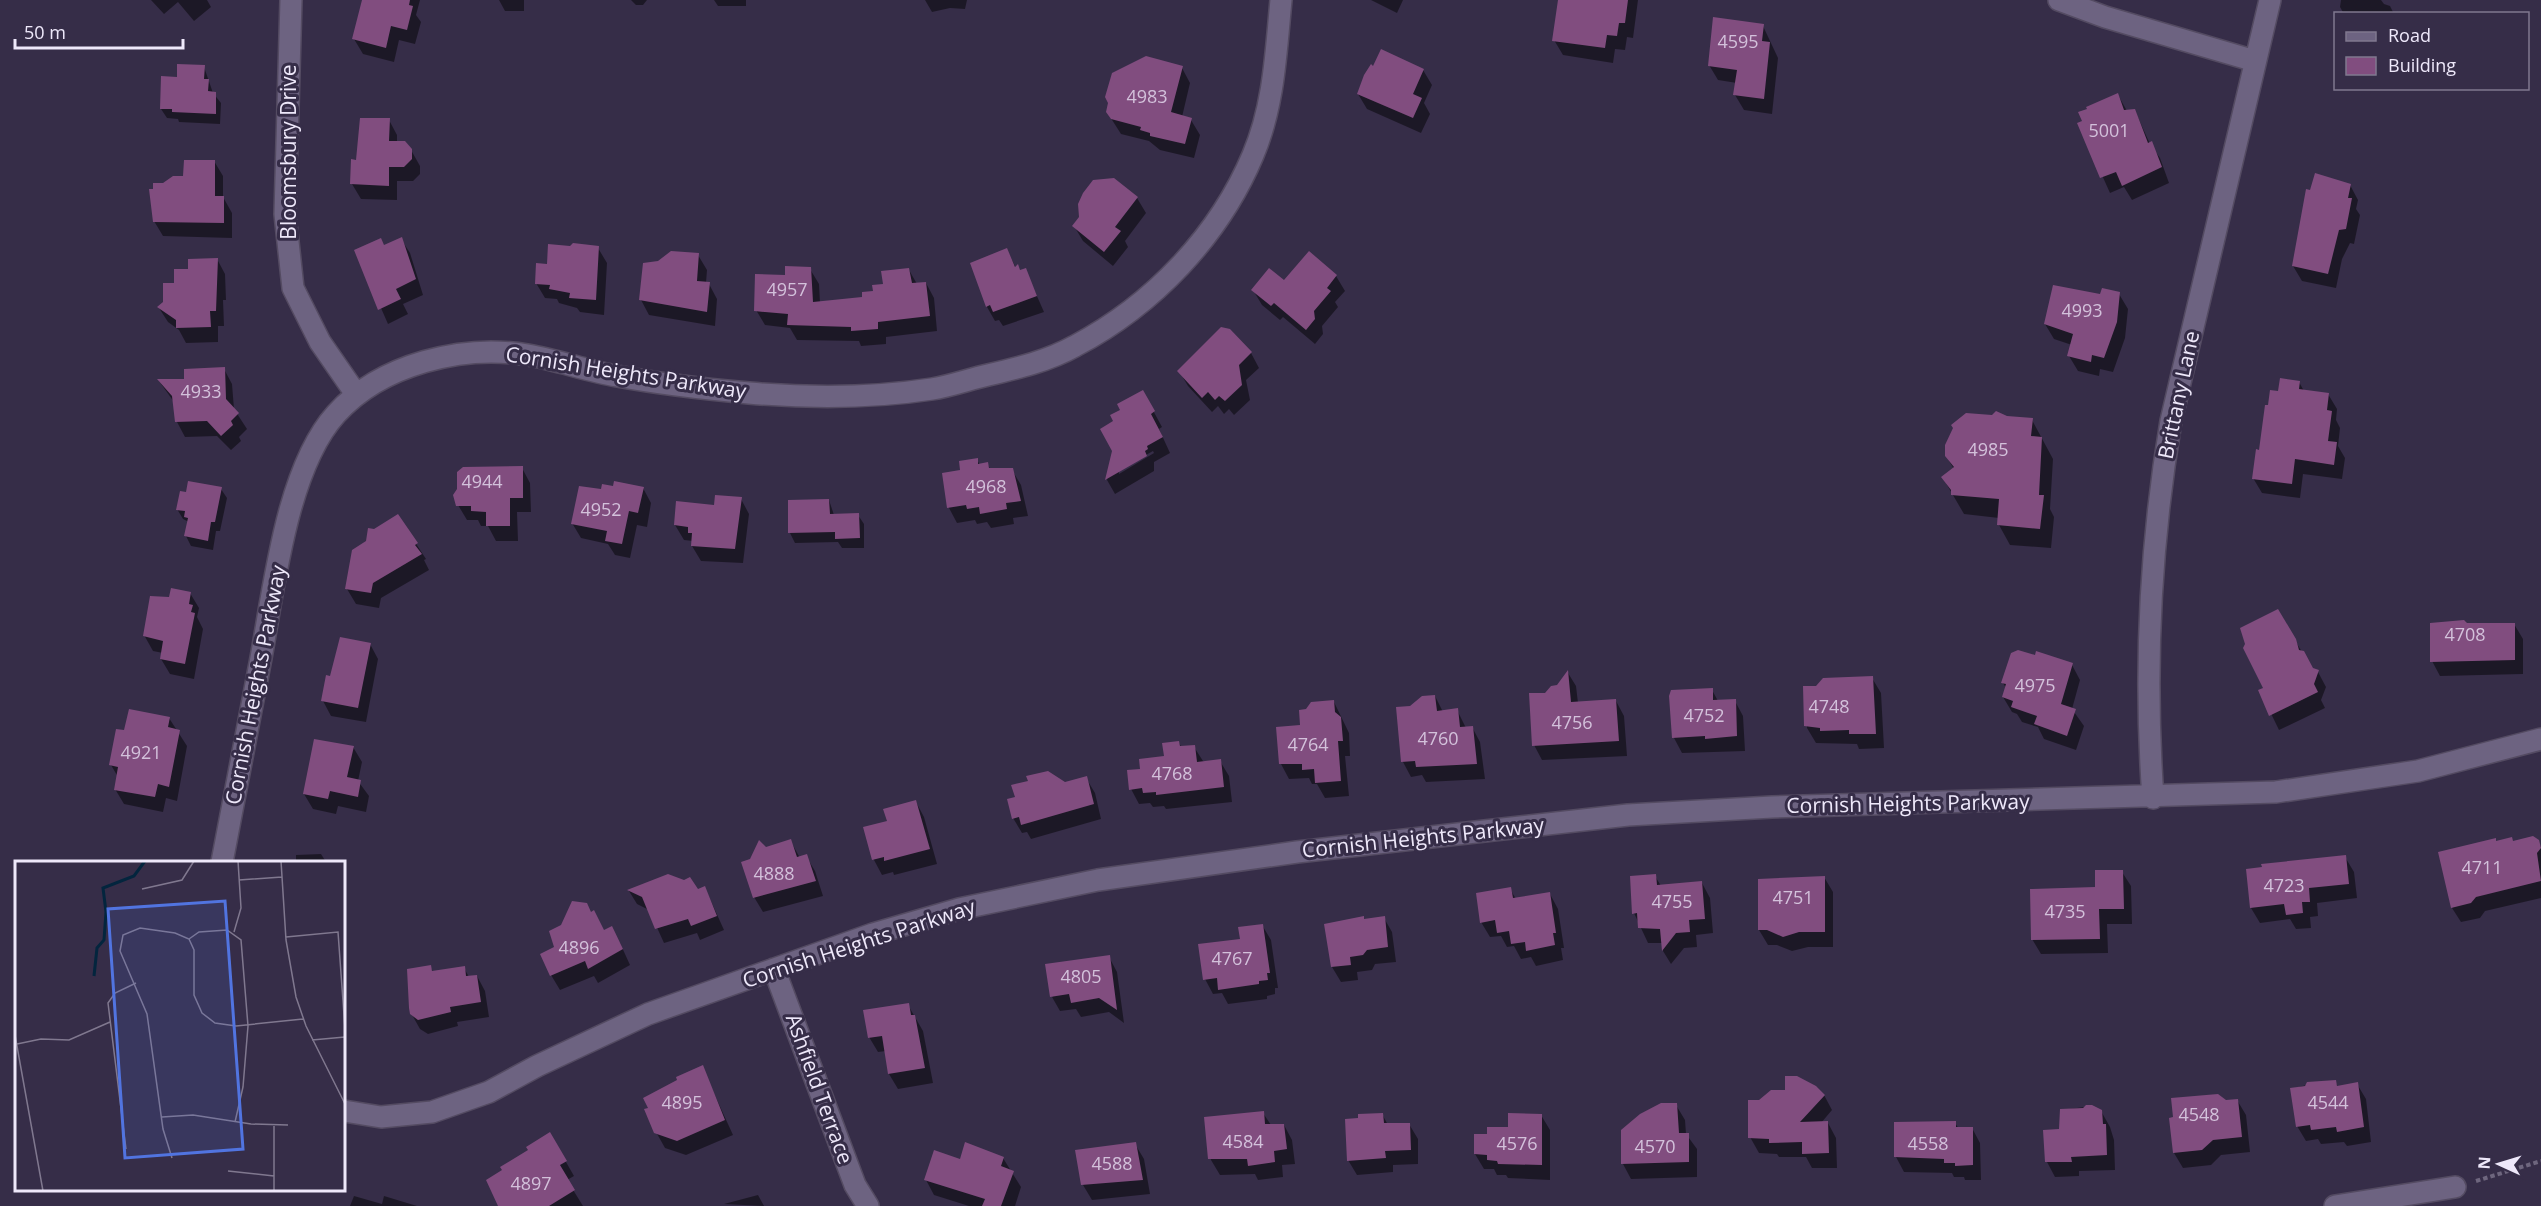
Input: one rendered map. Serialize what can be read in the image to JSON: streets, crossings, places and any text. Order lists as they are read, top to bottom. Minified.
{"streets":{"street":["Bloomsbury Drive","Cornish Heights Parkway","Brittany Lane","Ashfield Terrace"]},"crossings":[["Bloomsbury Drive","Cornish Heights Parkway"],["Cornish Heights Parkway","Brittany Lane"],["Cornish Heights Parkway","Ashfield Terrace"]],"house_numbers":["4595","4983","5001","4957","4993","4933","4985","4944","4968","4952","4708","4975","4748","4752","4756","4760","4764","4921","4768","4711","4888","4723","4751","4755","4735","4896","4767","4805","4895","4544","4548","4584","4576","4558","4570","4588","4897"],"legend":["Road","Building"],"scale_bar":"50 m","north":"left"}
